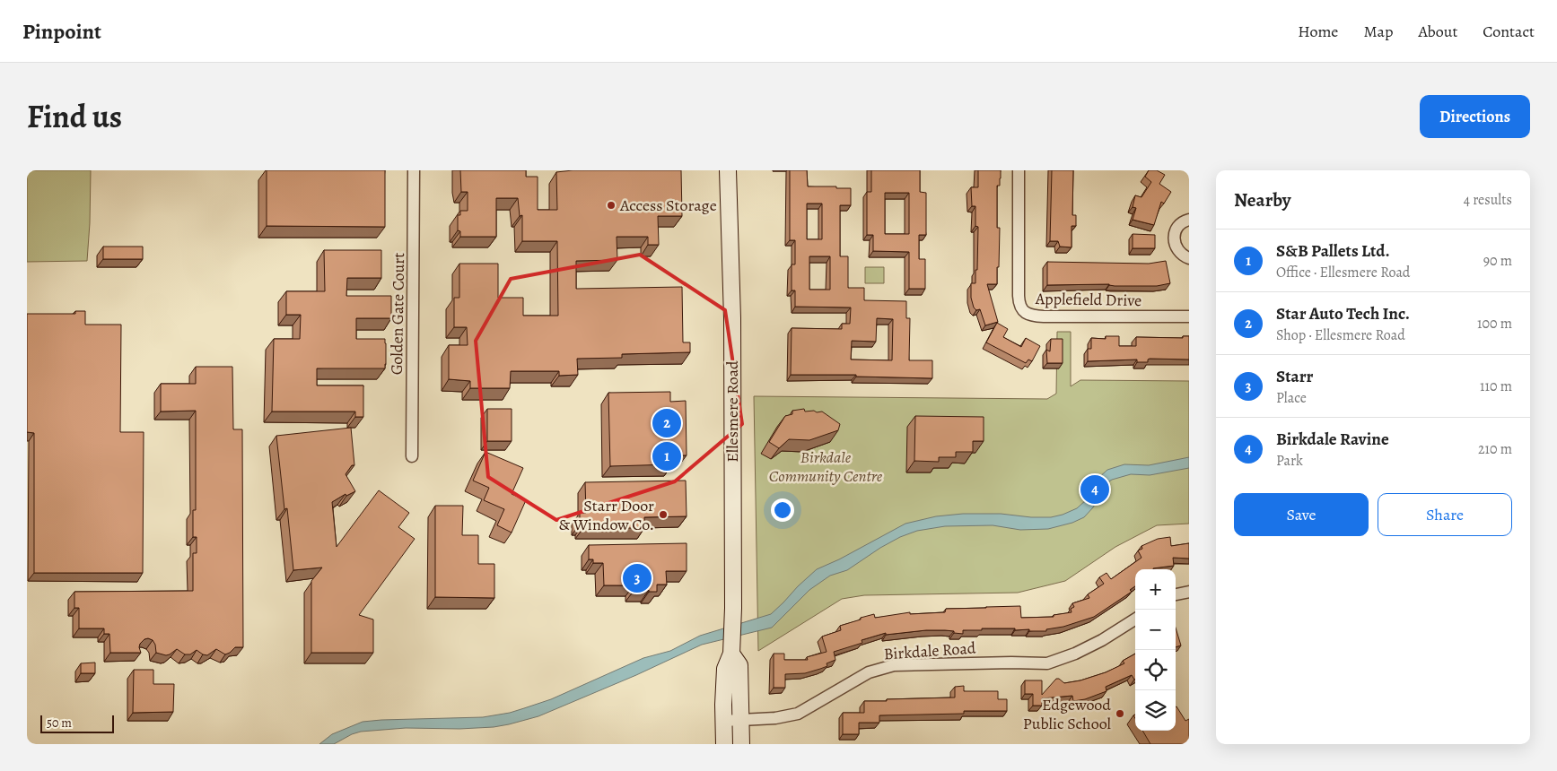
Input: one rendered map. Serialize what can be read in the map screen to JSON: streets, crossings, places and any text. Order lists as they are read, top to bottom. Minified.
{"streets":{"main road":["Ellesmere Road"],"street":["Applefield Drive","Golden Gate Court","Birkdale Road"]},"crossings":[["Ellesmere Road","Birkdale Road"]],"parks":["Birkdale Community Centre"],"places":["Access Storage","Starr Door & Window Co.","Edgewood Public School"],"scale_bar":"50 m","page":{"header":"Pinpoint","nav":["Home","Map","About","Contact"],"title":"Find us","buttons":["Directions",["Save","Share"]],"heading":["Nearby","4 results"],"list":[{"mark":"1","name":"S&B Pallets Ltd.","note":"Office · Ellesmere Road","value":"90 m"},{"mark":"2","name":"Star Auto Tech Inc.","note":"Shop · Ellesmere Road","value":"100 m"},{"mark":"3","name":"Starr","note":"Place","value":"110 m"},{"mark":"4","name":"Birkdale Ravine","note":"Park","value":"210 m"}],"pins":["2","1","4","3"],"map_buttons":["+","−"],"scale":"50 m"}}
